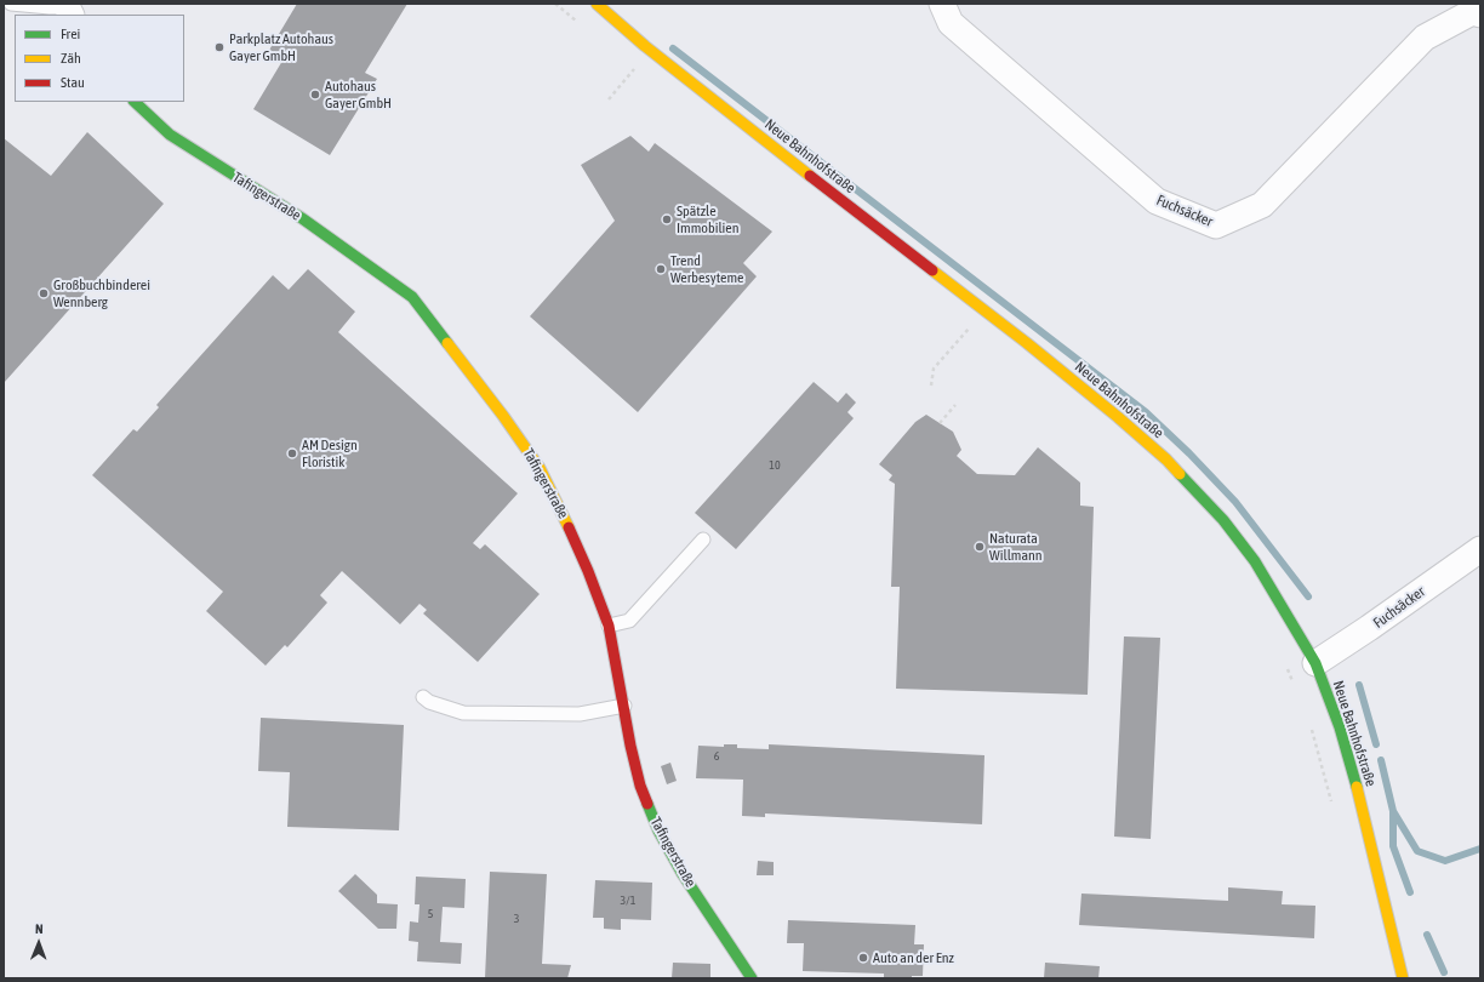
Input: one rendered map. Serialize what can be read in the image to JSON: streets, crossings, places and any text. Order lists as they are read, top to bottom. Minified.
{"streets":{"main road":["Neue Bahnhofstraße","Tafingerstraße"],"street":["Fuchsäcker"]},"crossings":[["Neue Bahnhofstraße","Fuchsäcker"]],"places":["Parkplatz Autohaus Gayer GmbH","Autohaus Gayer GmbH","Spätzle Immobilien","Trend Werbesyteme","Großbuchbinderei Wennberg","AM Design Floristik","Naturata Willmann","Auto an der Enz"],"house_numbers":["10","6","3/1","5","3"],"legend":["Frei","Zäh","Stau"],"north":"top"}
